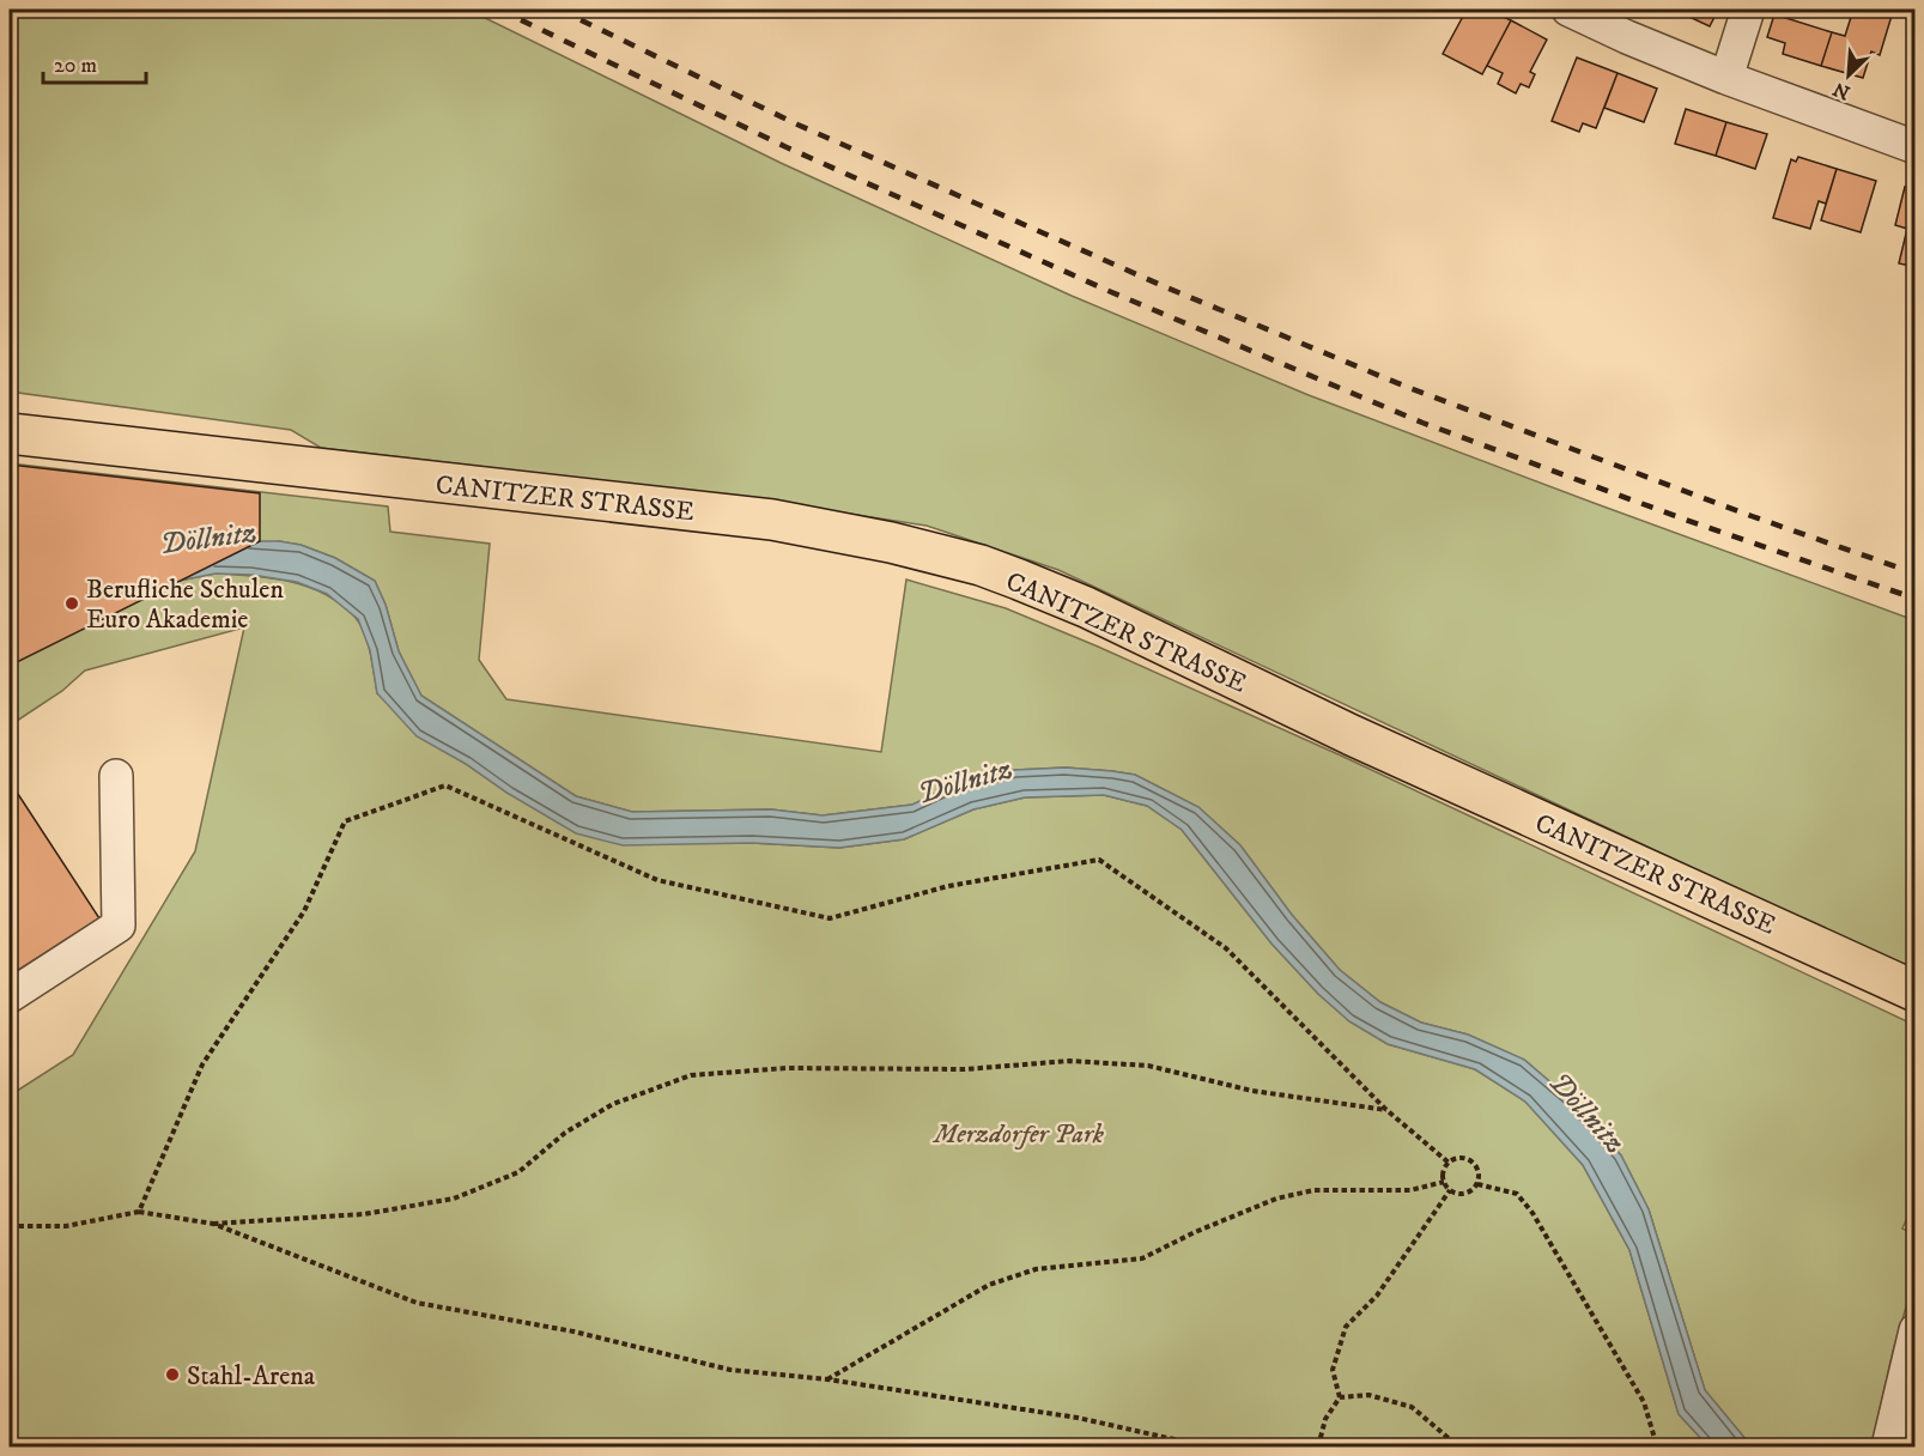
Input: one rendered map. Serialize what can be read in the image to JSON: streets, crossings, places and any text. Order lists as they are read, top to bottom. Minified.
{"streets":{"main road":["CANITZER STRASSE"]},"water":["Döllnitz"],"parks":["Merzdorfer Park"],"places":["Berufliche Schulen Euro Akademie","Stahl-Arena"],"scale_bar":"20 m","north":"bottom left"}
